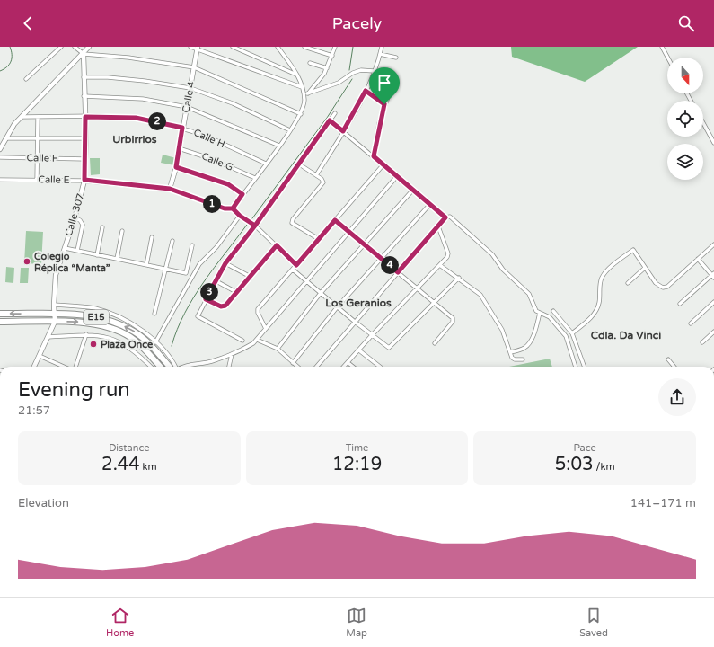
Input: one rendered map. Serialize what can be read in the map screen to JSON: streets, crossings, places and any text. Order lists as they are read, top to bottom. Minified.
{"streets":{"highway":["E15"],"street":["Calle 4","Calle H","Calle F","Calle G","Calle E","Calle 307"]},"crossings":[["Calle 4","Calle H"],["Calle 4","Calle G"],["Calle 4","Calle E"],["Calle H","Calle 307"],["Calle F","Calle 307"],["Calle E","Calle 307"],["Calle 307","E15"]],"districts":["Urbirrios","Los Geranios","Cdla. Da Vinci"],"places":["Colegio Réplica “Manta”","Plaza Once"],"north":"bottom","page":{"header":"Pacely","pins":["2","1","4","3"],"heading":["Evening run","21:57"],"stats":[["Distance","2.44 km"],["Time","12:19"],["Pace","5:03 /km"]],"chart":["Elevation","141–171 m"],"tabs":["Home","Map","Saved"]}}
